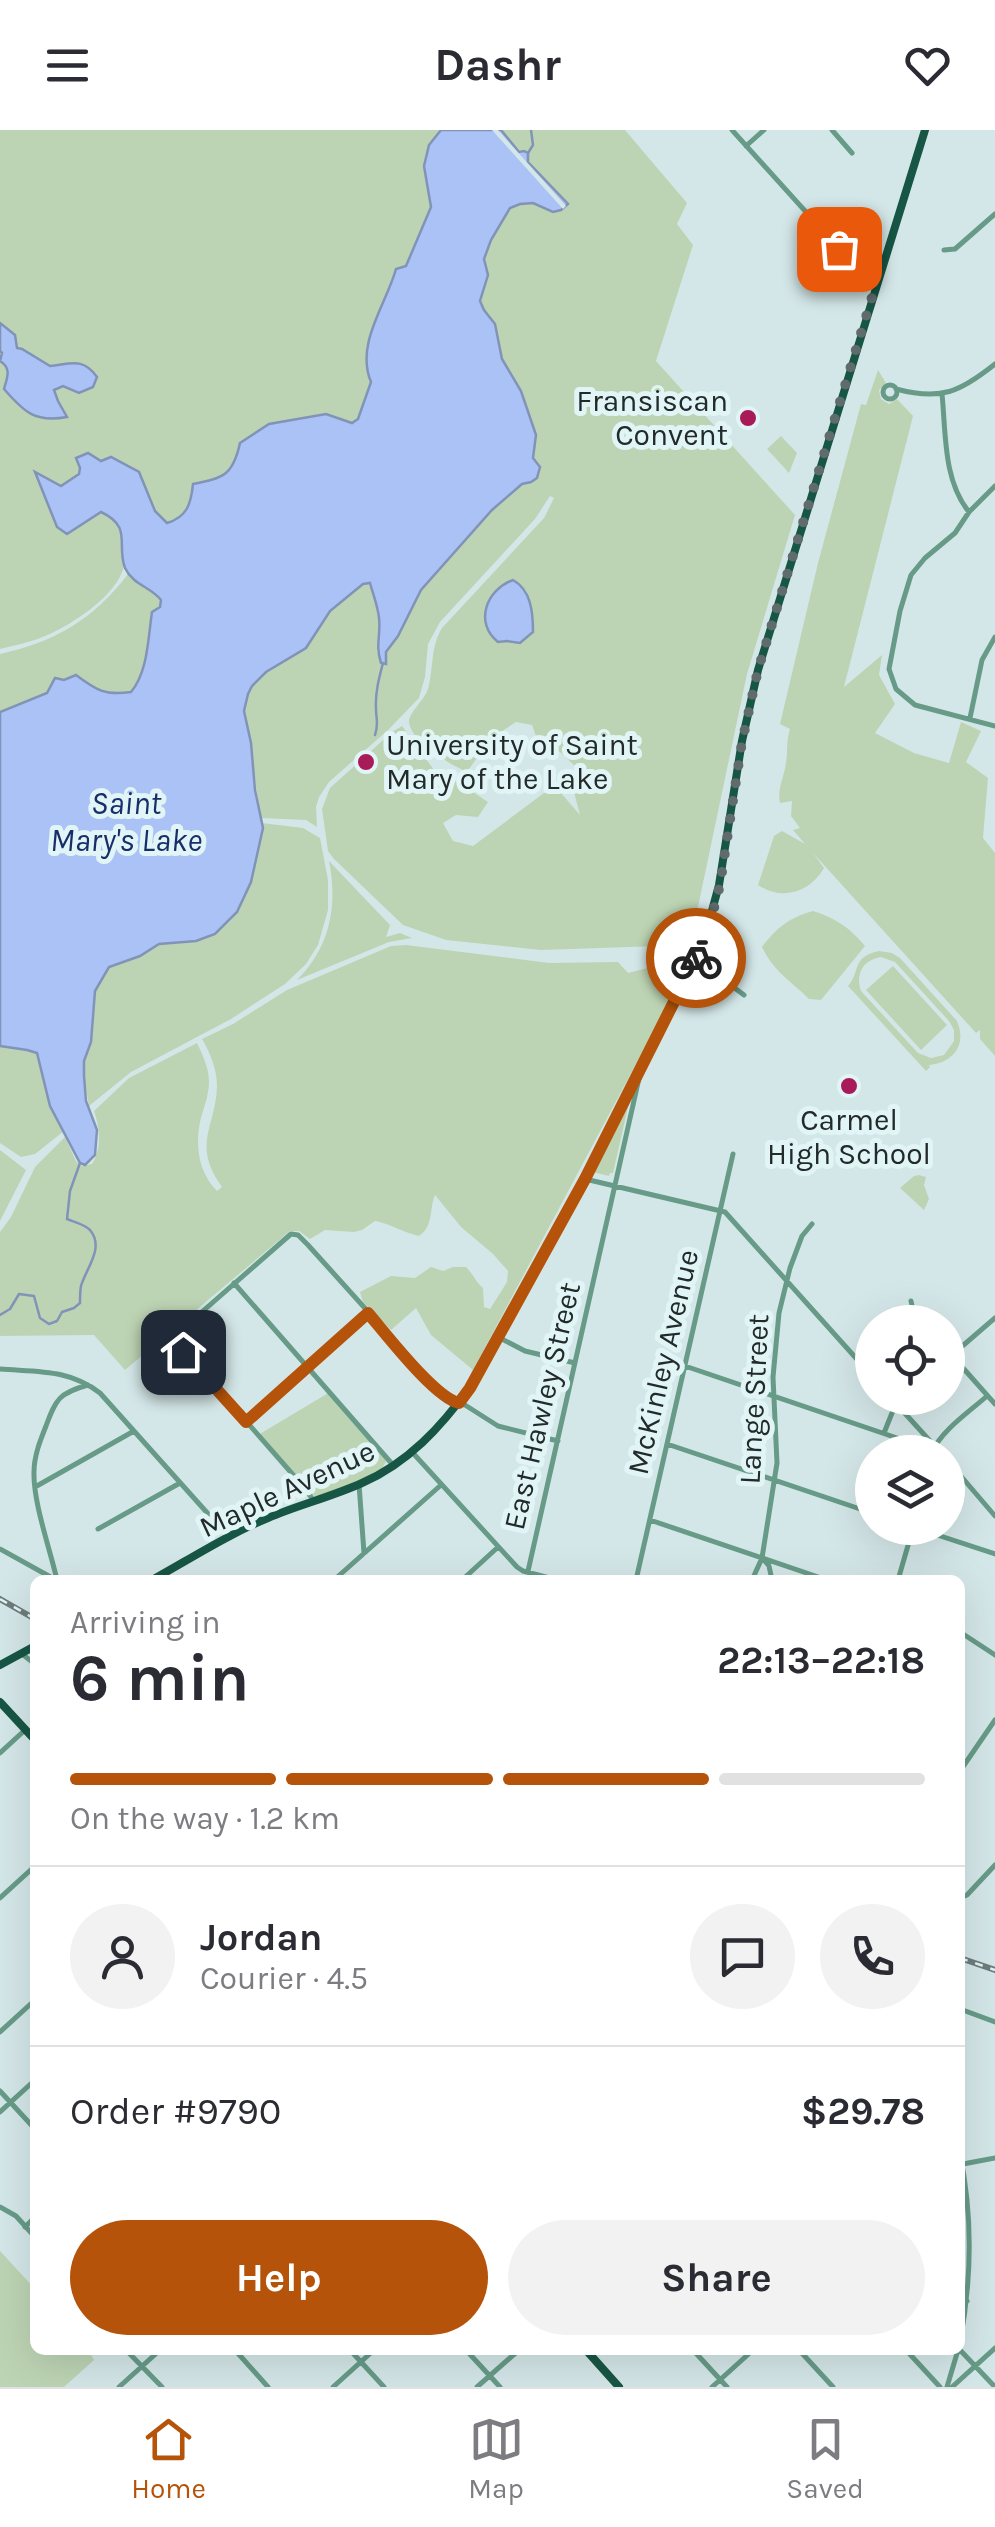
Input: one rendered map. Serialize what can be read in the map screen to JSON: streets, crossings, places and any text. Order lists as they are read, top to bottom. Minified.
{"streets":{"main road":["Maple Avenue"],"street":["McKinley Avenue","Lange Street","East Hawley Street"]},"crossings":[["East Hawley Street","Maple Avenue"]],"water":["Saint Mary's Lake"],"places":["Fransiscan Convent","University of Saint Mary of the Lake","Carmel High School"],"page":{"header":"Dashr","heading":["6 min","Arriving in","22:13–22:18"],"panel":["Jordan","Courier · 4.5","Order #9790","$29.78"],"bar":"On the way · 1.2 km","buttons":["Help","Share"],"tabs":["Home","Map","Saved"]}}
